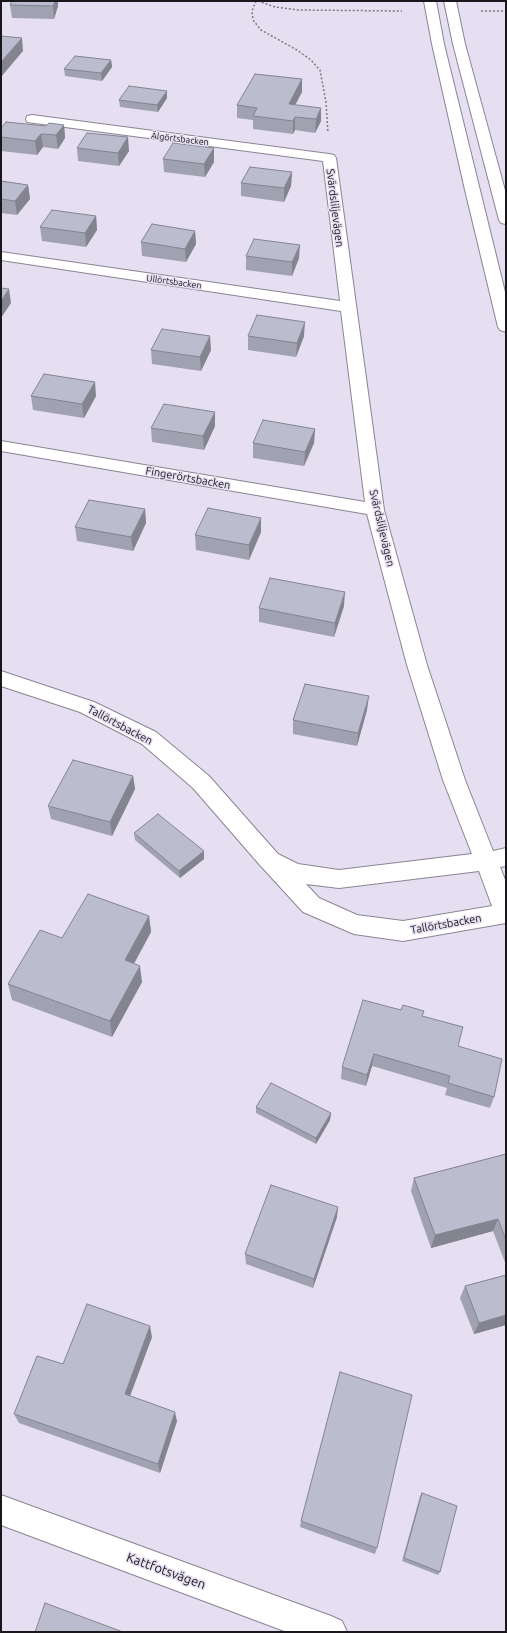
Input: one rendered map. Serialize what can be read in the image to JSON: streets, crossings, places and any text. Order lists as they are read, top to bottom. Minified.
{"streets":{"main road":["Älgörtsbacken","Svärdsliljevägen","Ullörtsbacken","Fingerörtsbacken","Tallörtsbacken","Kattfotsvägen"]},"crossings":[["Älgörtsbacken","Svärdsliljevägen"],["Svärdsliljevägen","Ullörtsbacken"],["Svärdsliljevägen","Fingerörtsbacken"],["Svärdsliljevägen","Tallörtsbacken"]]}
